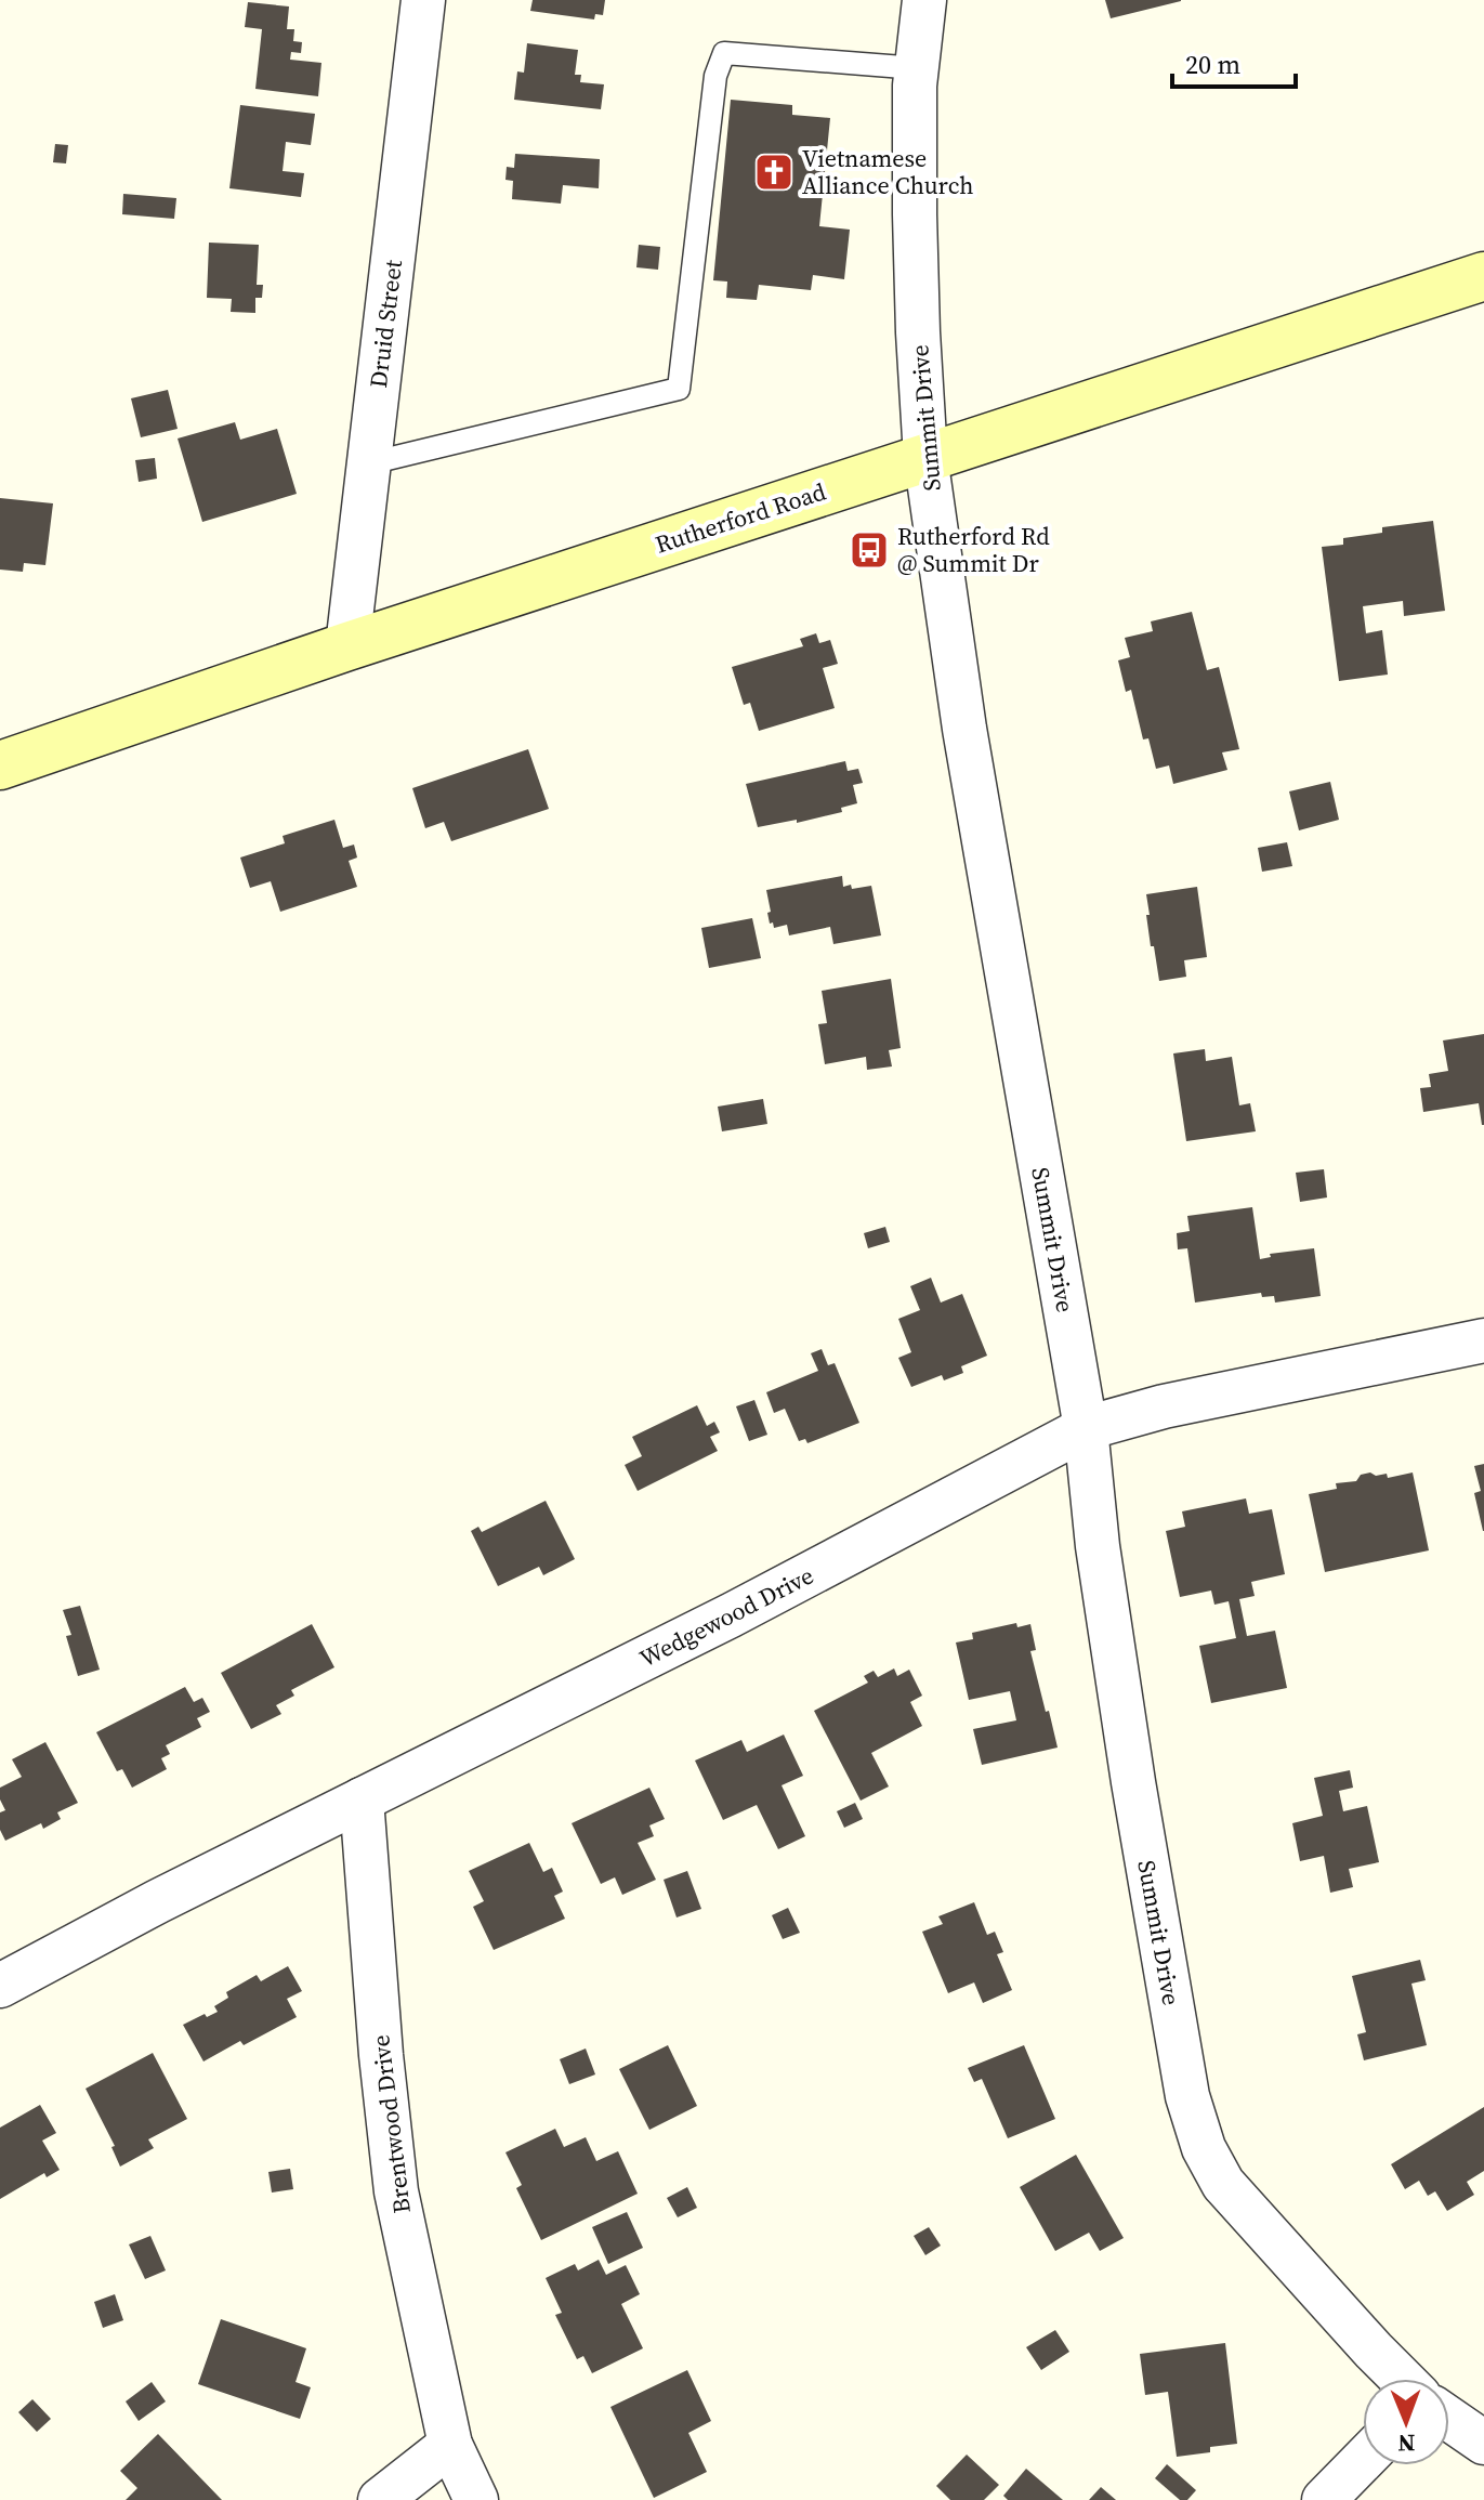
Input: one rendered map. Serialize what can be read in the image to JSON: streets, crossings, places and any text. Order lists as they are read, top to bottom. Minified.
{"streets":{"street":["Druid Street","Summit Drive","Rutherford Road","Wedgewood Drive","Brentwood Drive"]},"crossings":[["Druid Street","Rutherford Road"],["Summit Drive","Rutherford Road"],["Summit Drive","Wedgewood Drive"],["Wedgewood Drive","Brentwood Drive"]],"places":{"church":["Vietnamese Alliance Church"],"bus stop":["Rutherford Rd @ Summit Dr"]},"scale_bar":"20 m","north":"bottom"}
